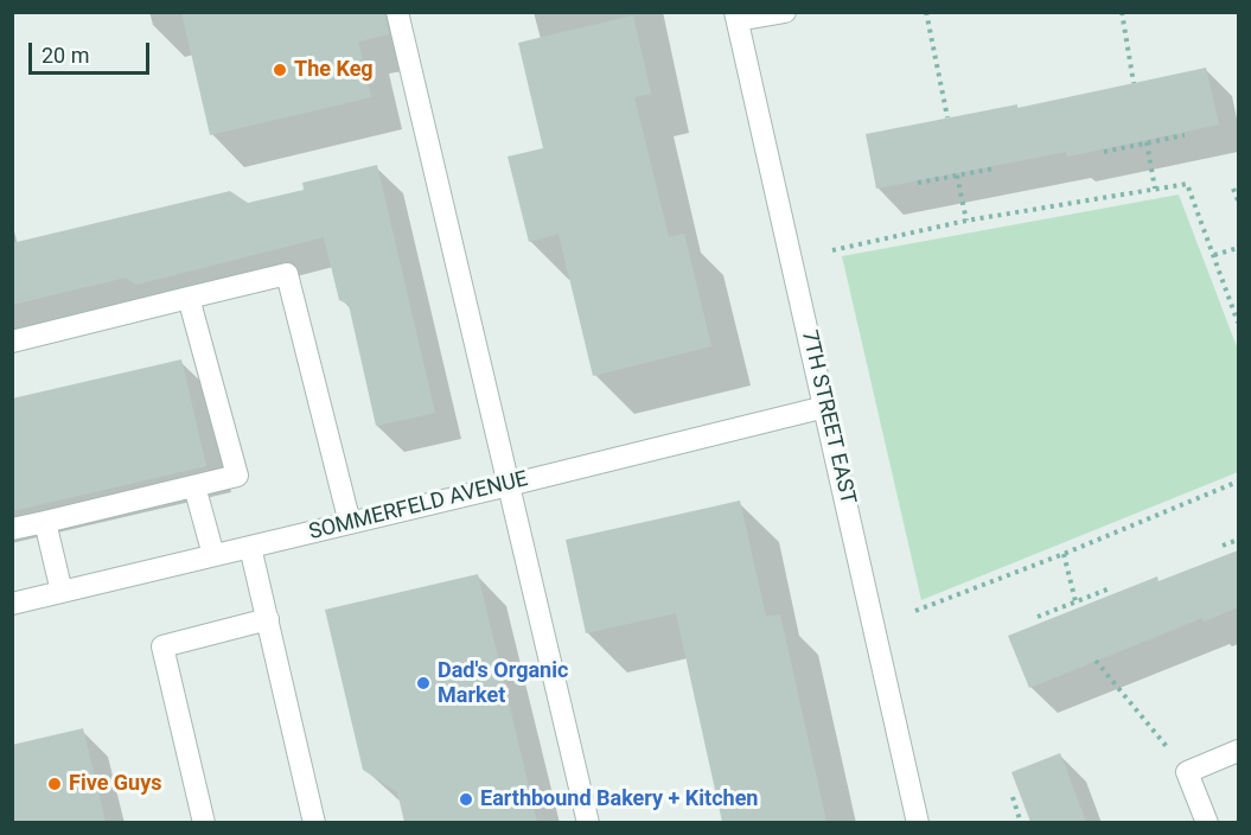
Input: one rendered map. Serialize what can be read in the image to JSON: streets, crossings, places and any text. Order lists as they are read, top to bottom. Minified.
{"streets":{"street":["7TH STREET EAST","SOMMERFELD AVENUE"]},"crossings":[["7TH STREET EAST","SOMMERFELD AVENUE"]],"places":["The Keg","Dad's Organic Market","Five Guys","Earthbound Bakery + Kitchen"],"scale_bar":"20 m"}
